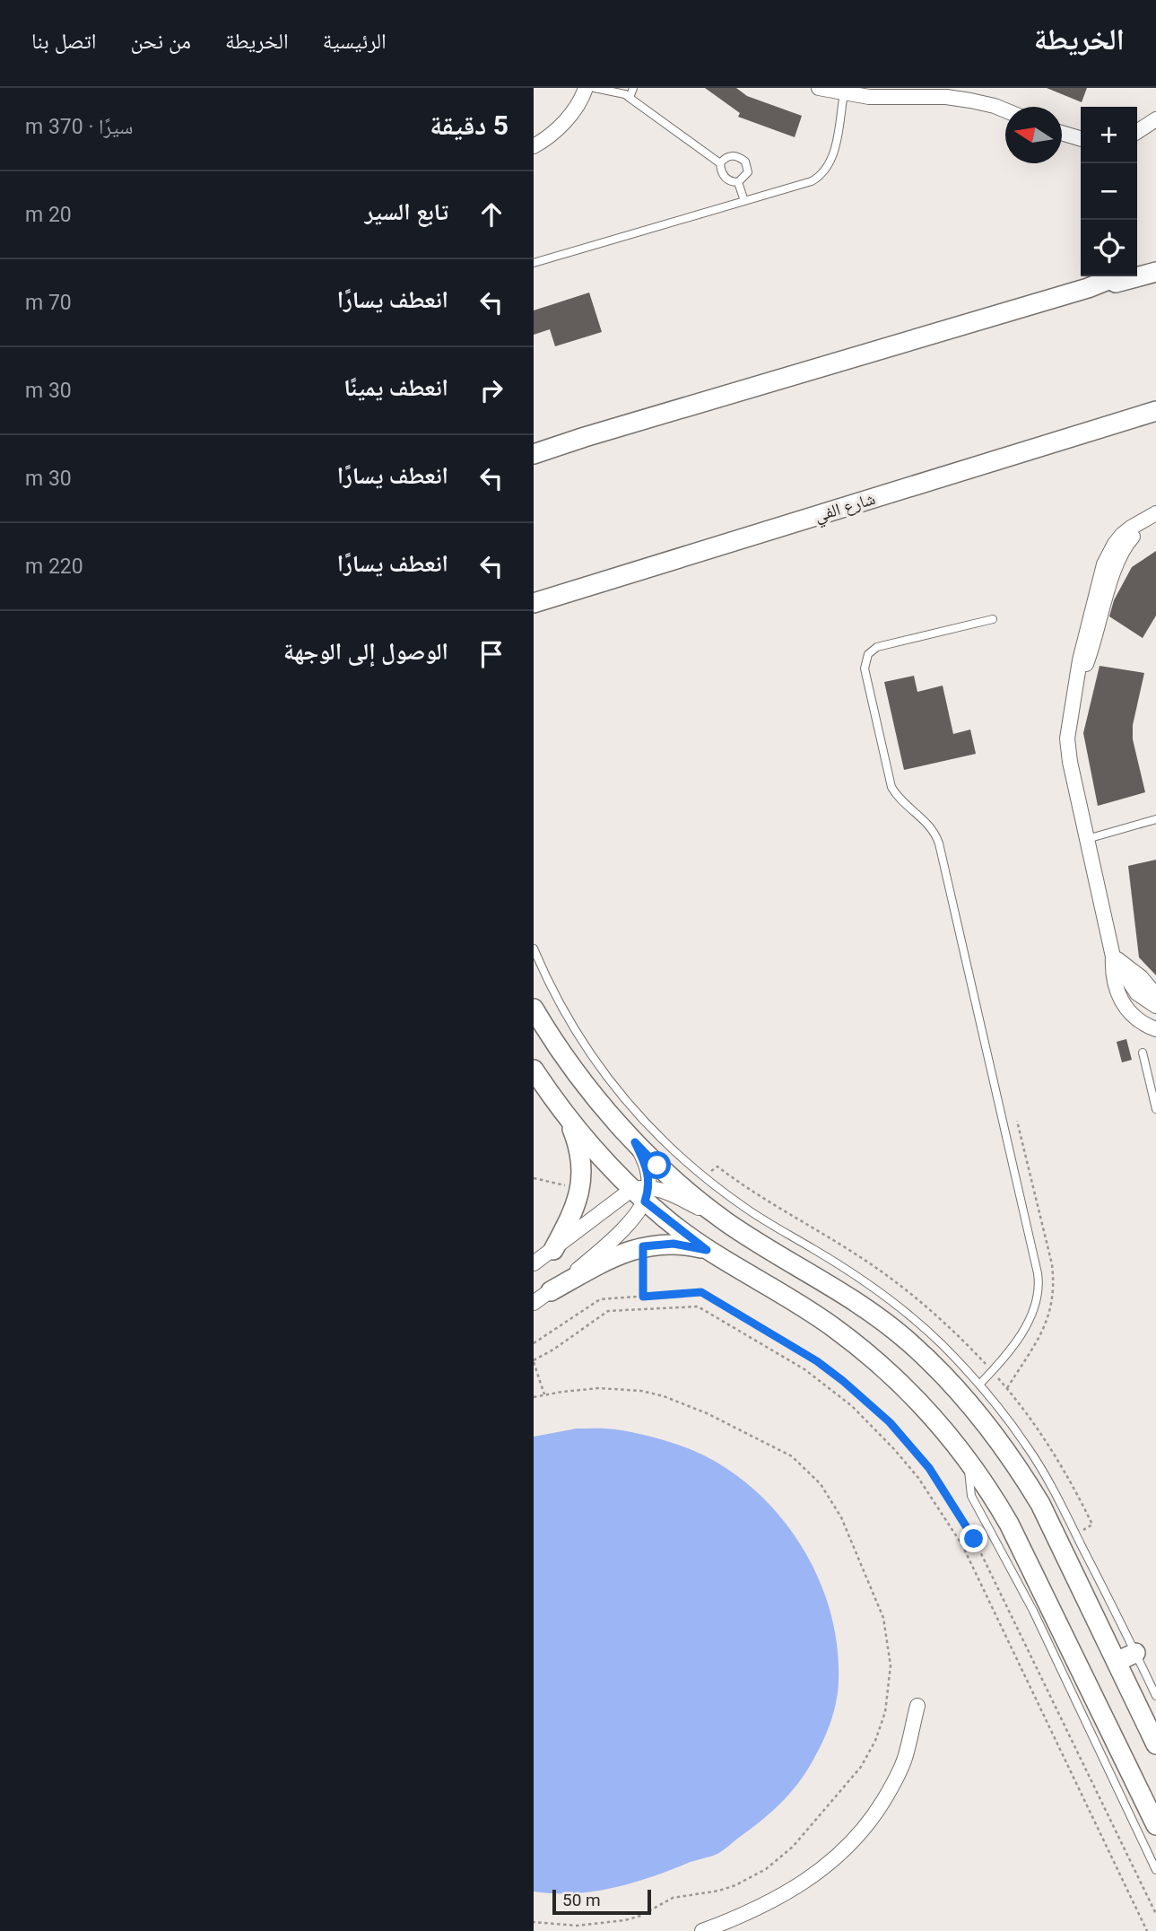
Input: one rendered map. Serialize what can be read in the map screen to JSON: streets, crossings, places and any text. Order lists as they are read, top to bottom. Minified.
{"streets":{"street":["شارع الفي"]},"scale_bar":"50 m","north":"left","page":{"header":"الخريطة","nav":["الرئيسية","الخريطة","من نحن","اتصل بنا"],"heading":["5 دقيقة","سيرًا · 370 m"],"map_buttons":["+","−"],"list":[["تابع السير","20 m"],["انعطف يسارًا","70 m"],["انعطف يمينًا","30 m"],["انعطف يسارًا","30 m"],["انعطف يسارًا","220 m"],"الوصول إلى الوجهة"],"scale":"50 m"}}
